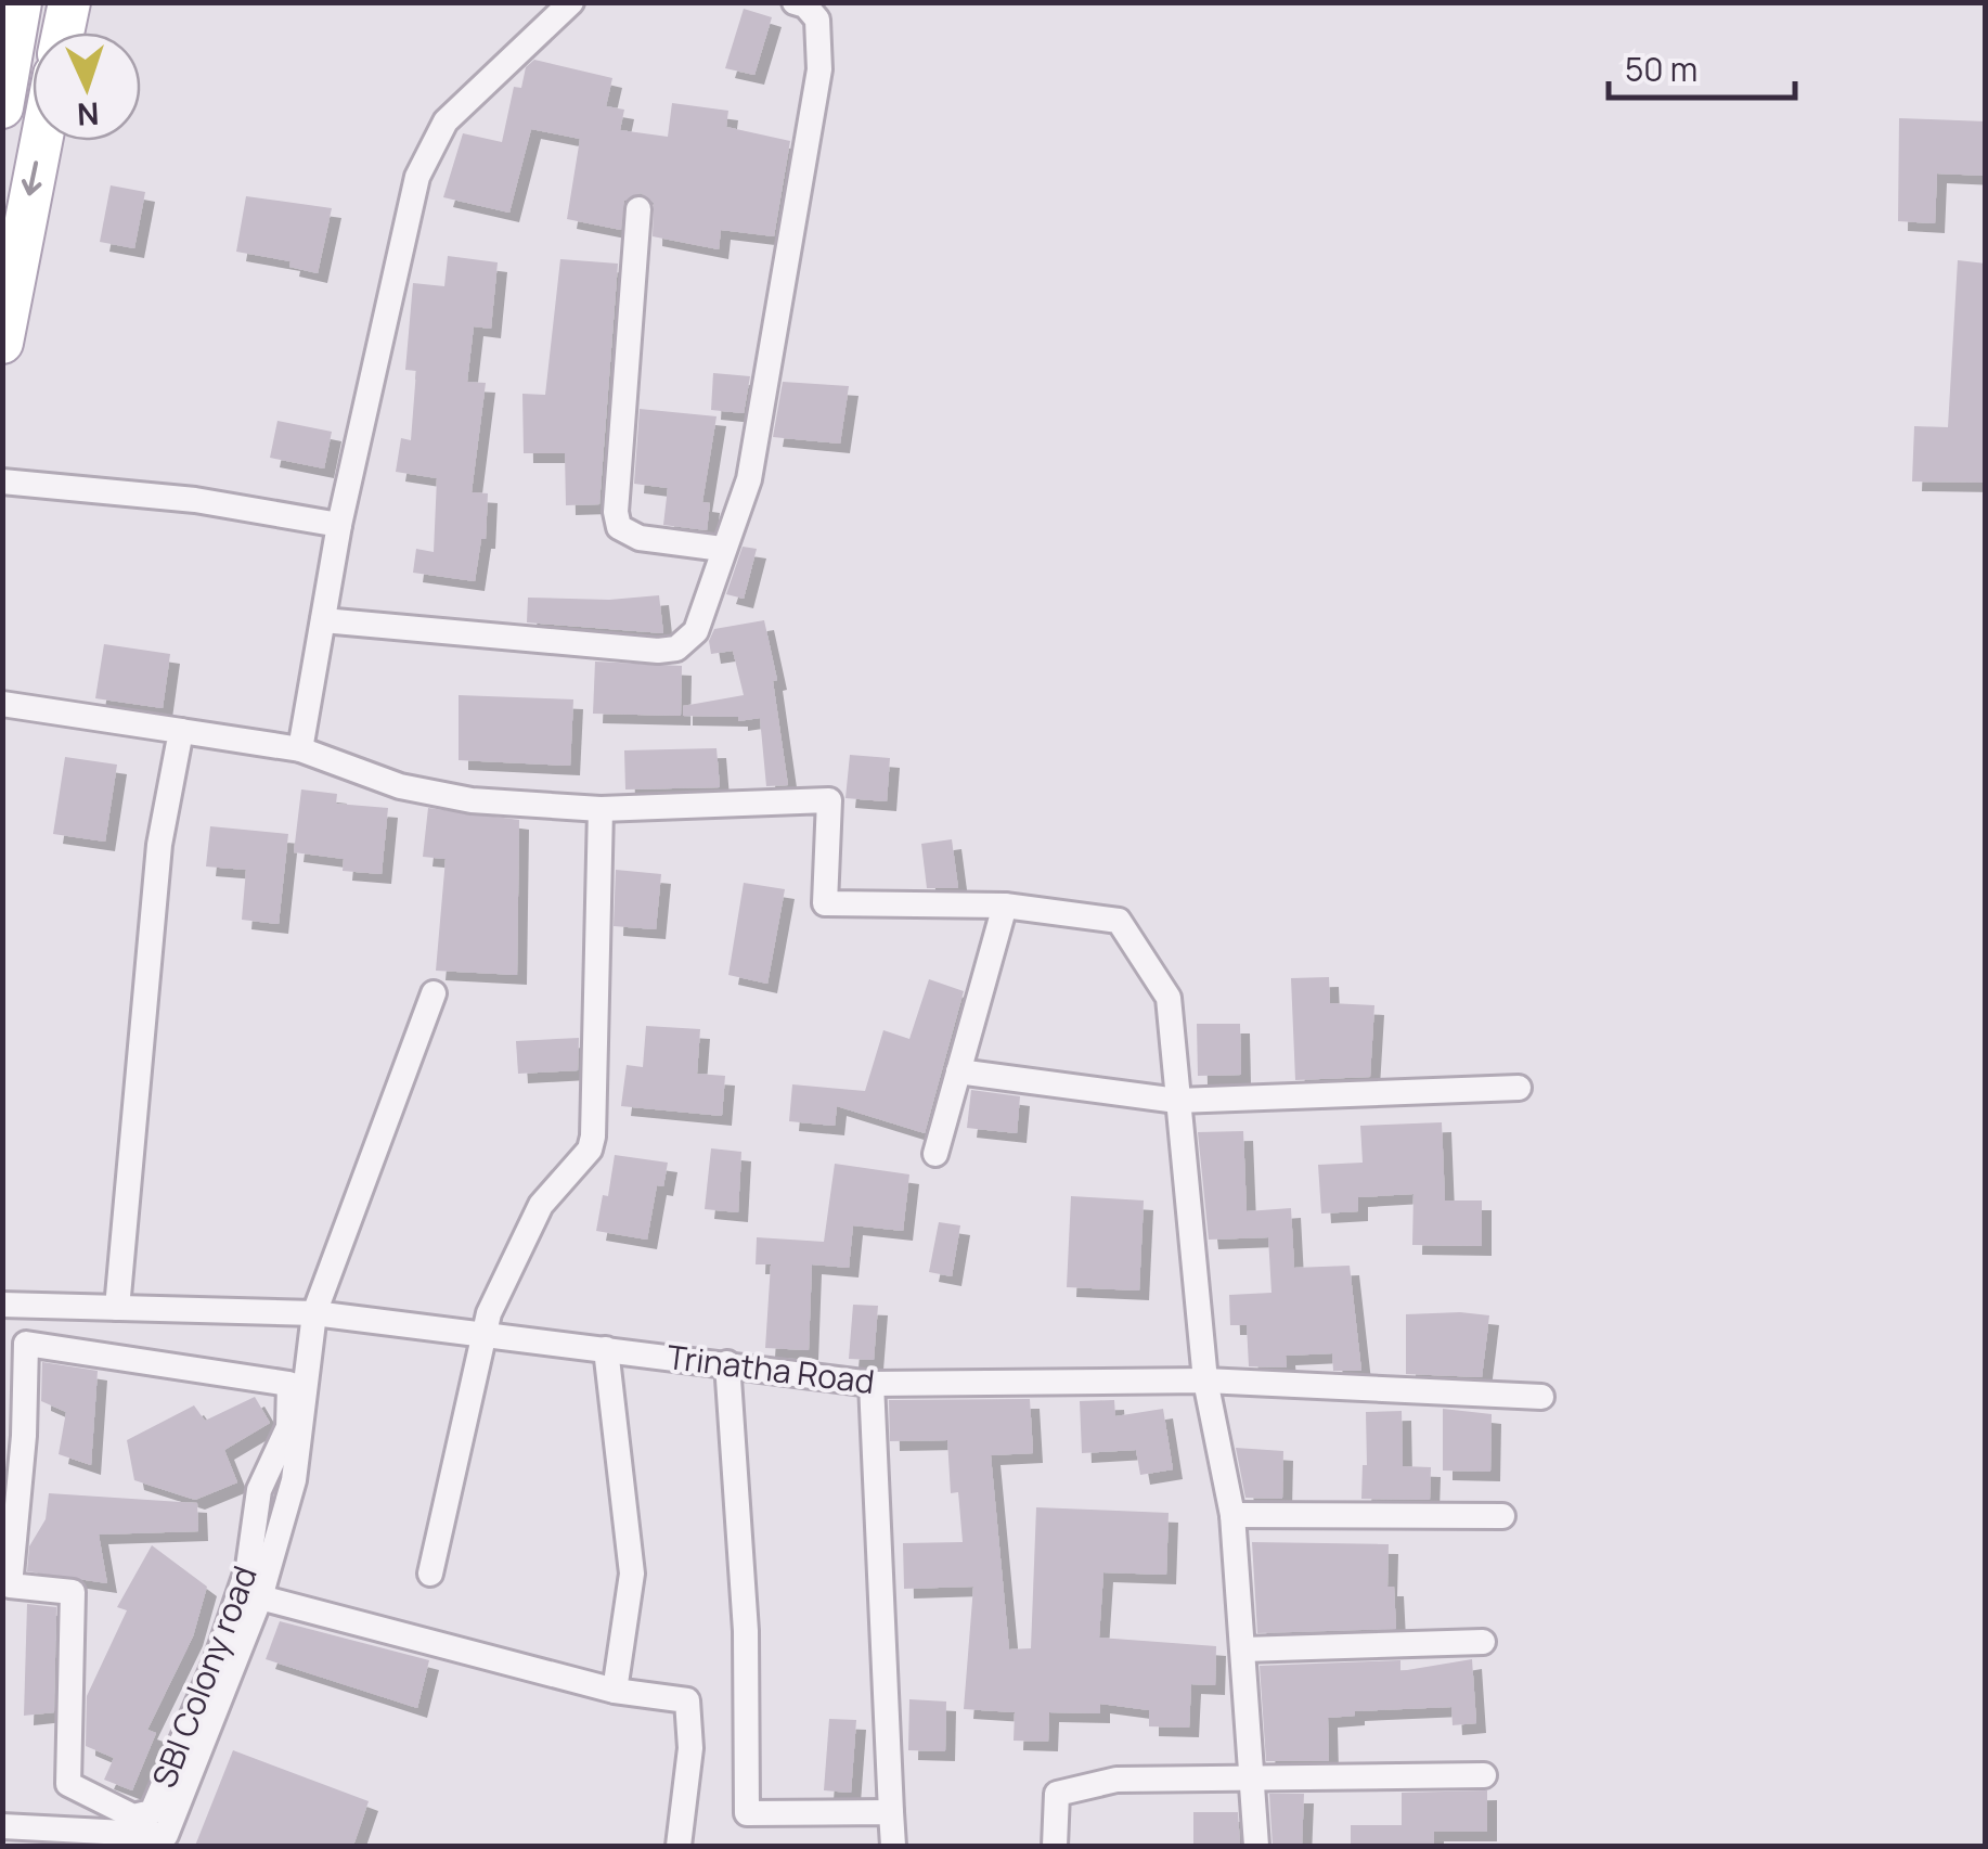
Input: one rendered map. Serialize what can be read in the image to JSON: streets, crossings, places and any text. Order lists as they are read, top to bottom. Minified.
{"streets":{"street":["Trinatha Road","SBI Colony road"]},"scale_bar":"50 m","north":"bottom"}
